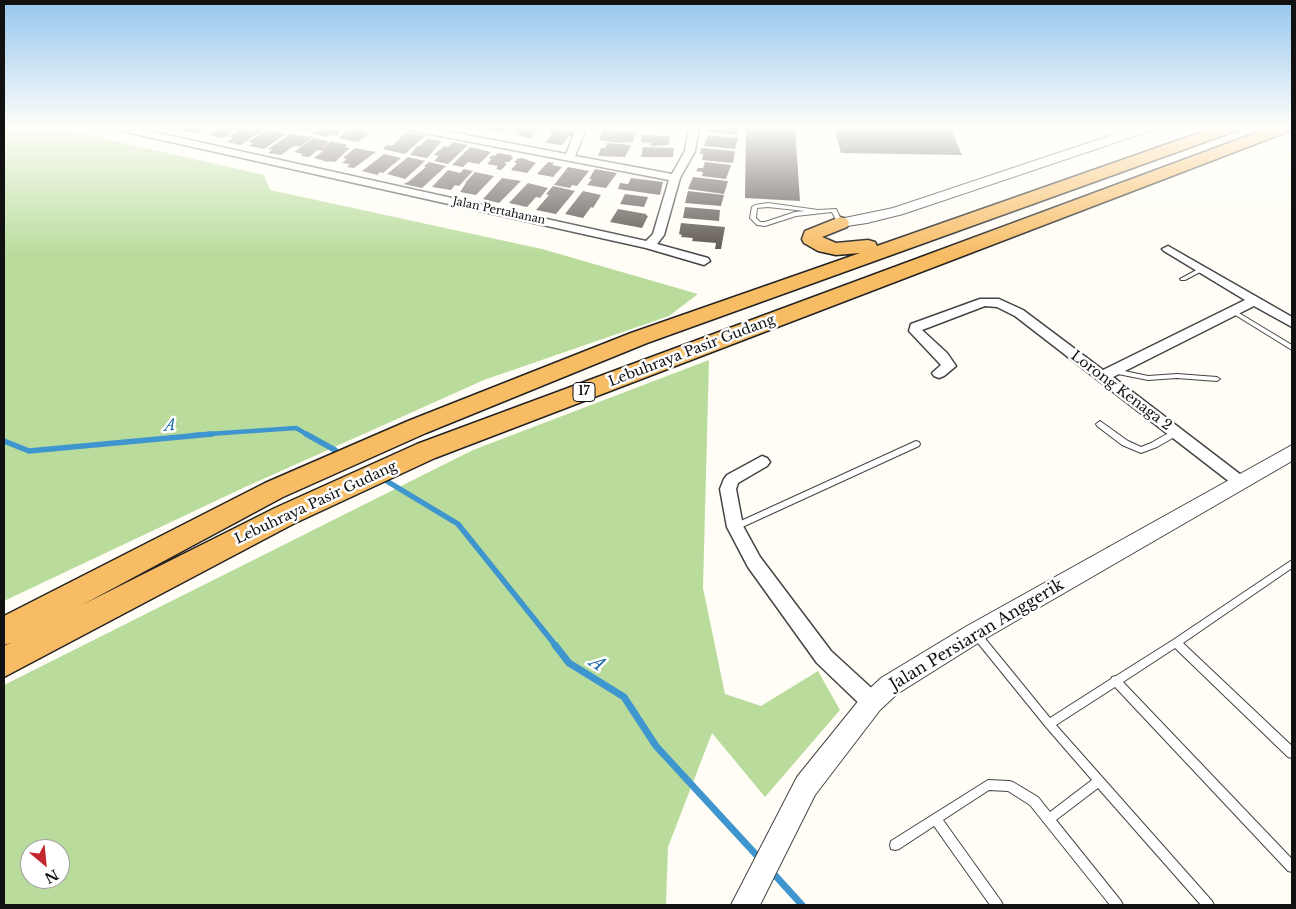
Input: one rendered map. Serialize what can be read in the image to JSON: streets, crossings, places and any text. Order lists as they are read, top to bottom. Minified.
{"streets":{"highway":["Lebuhraya Pasir Gudang","17"],"street":["Jalan Pertahanan","Lorong Kenaga 2","Jalan Persiaran Anggerik"]},"crossings":[["Lorong Kenaga 2","Jalan Persiaran Anggerik"]],"water":["A"],"north":"bottom right"}
